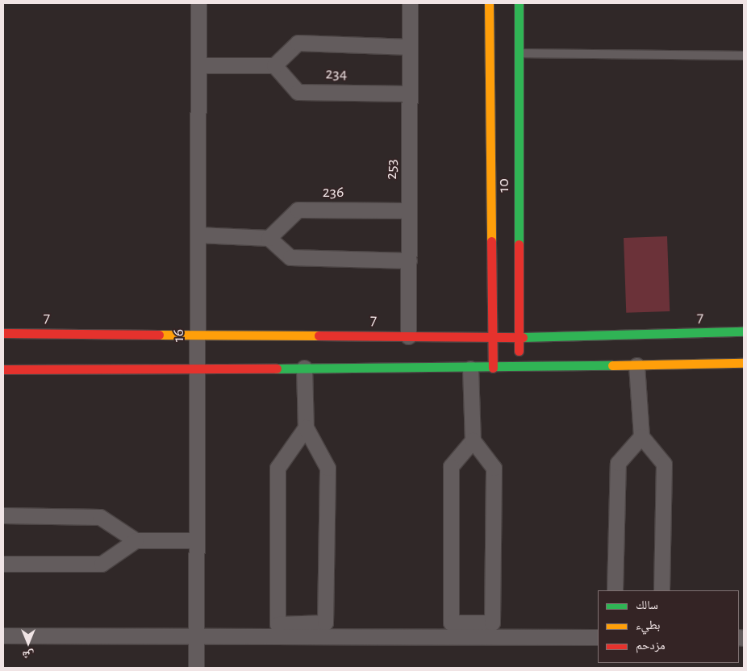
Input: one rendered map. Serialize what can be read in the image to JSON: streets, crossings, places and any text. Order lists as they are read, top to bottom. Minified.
{"streets":{"street":["234","253","10","236","7","16"]},"crossings":[["234","253"],["253","236"],["253","7"],["10","7"],["7","16"]],"legend":["سالك","بطيء","مزدحم"],"north":"bottom"}
